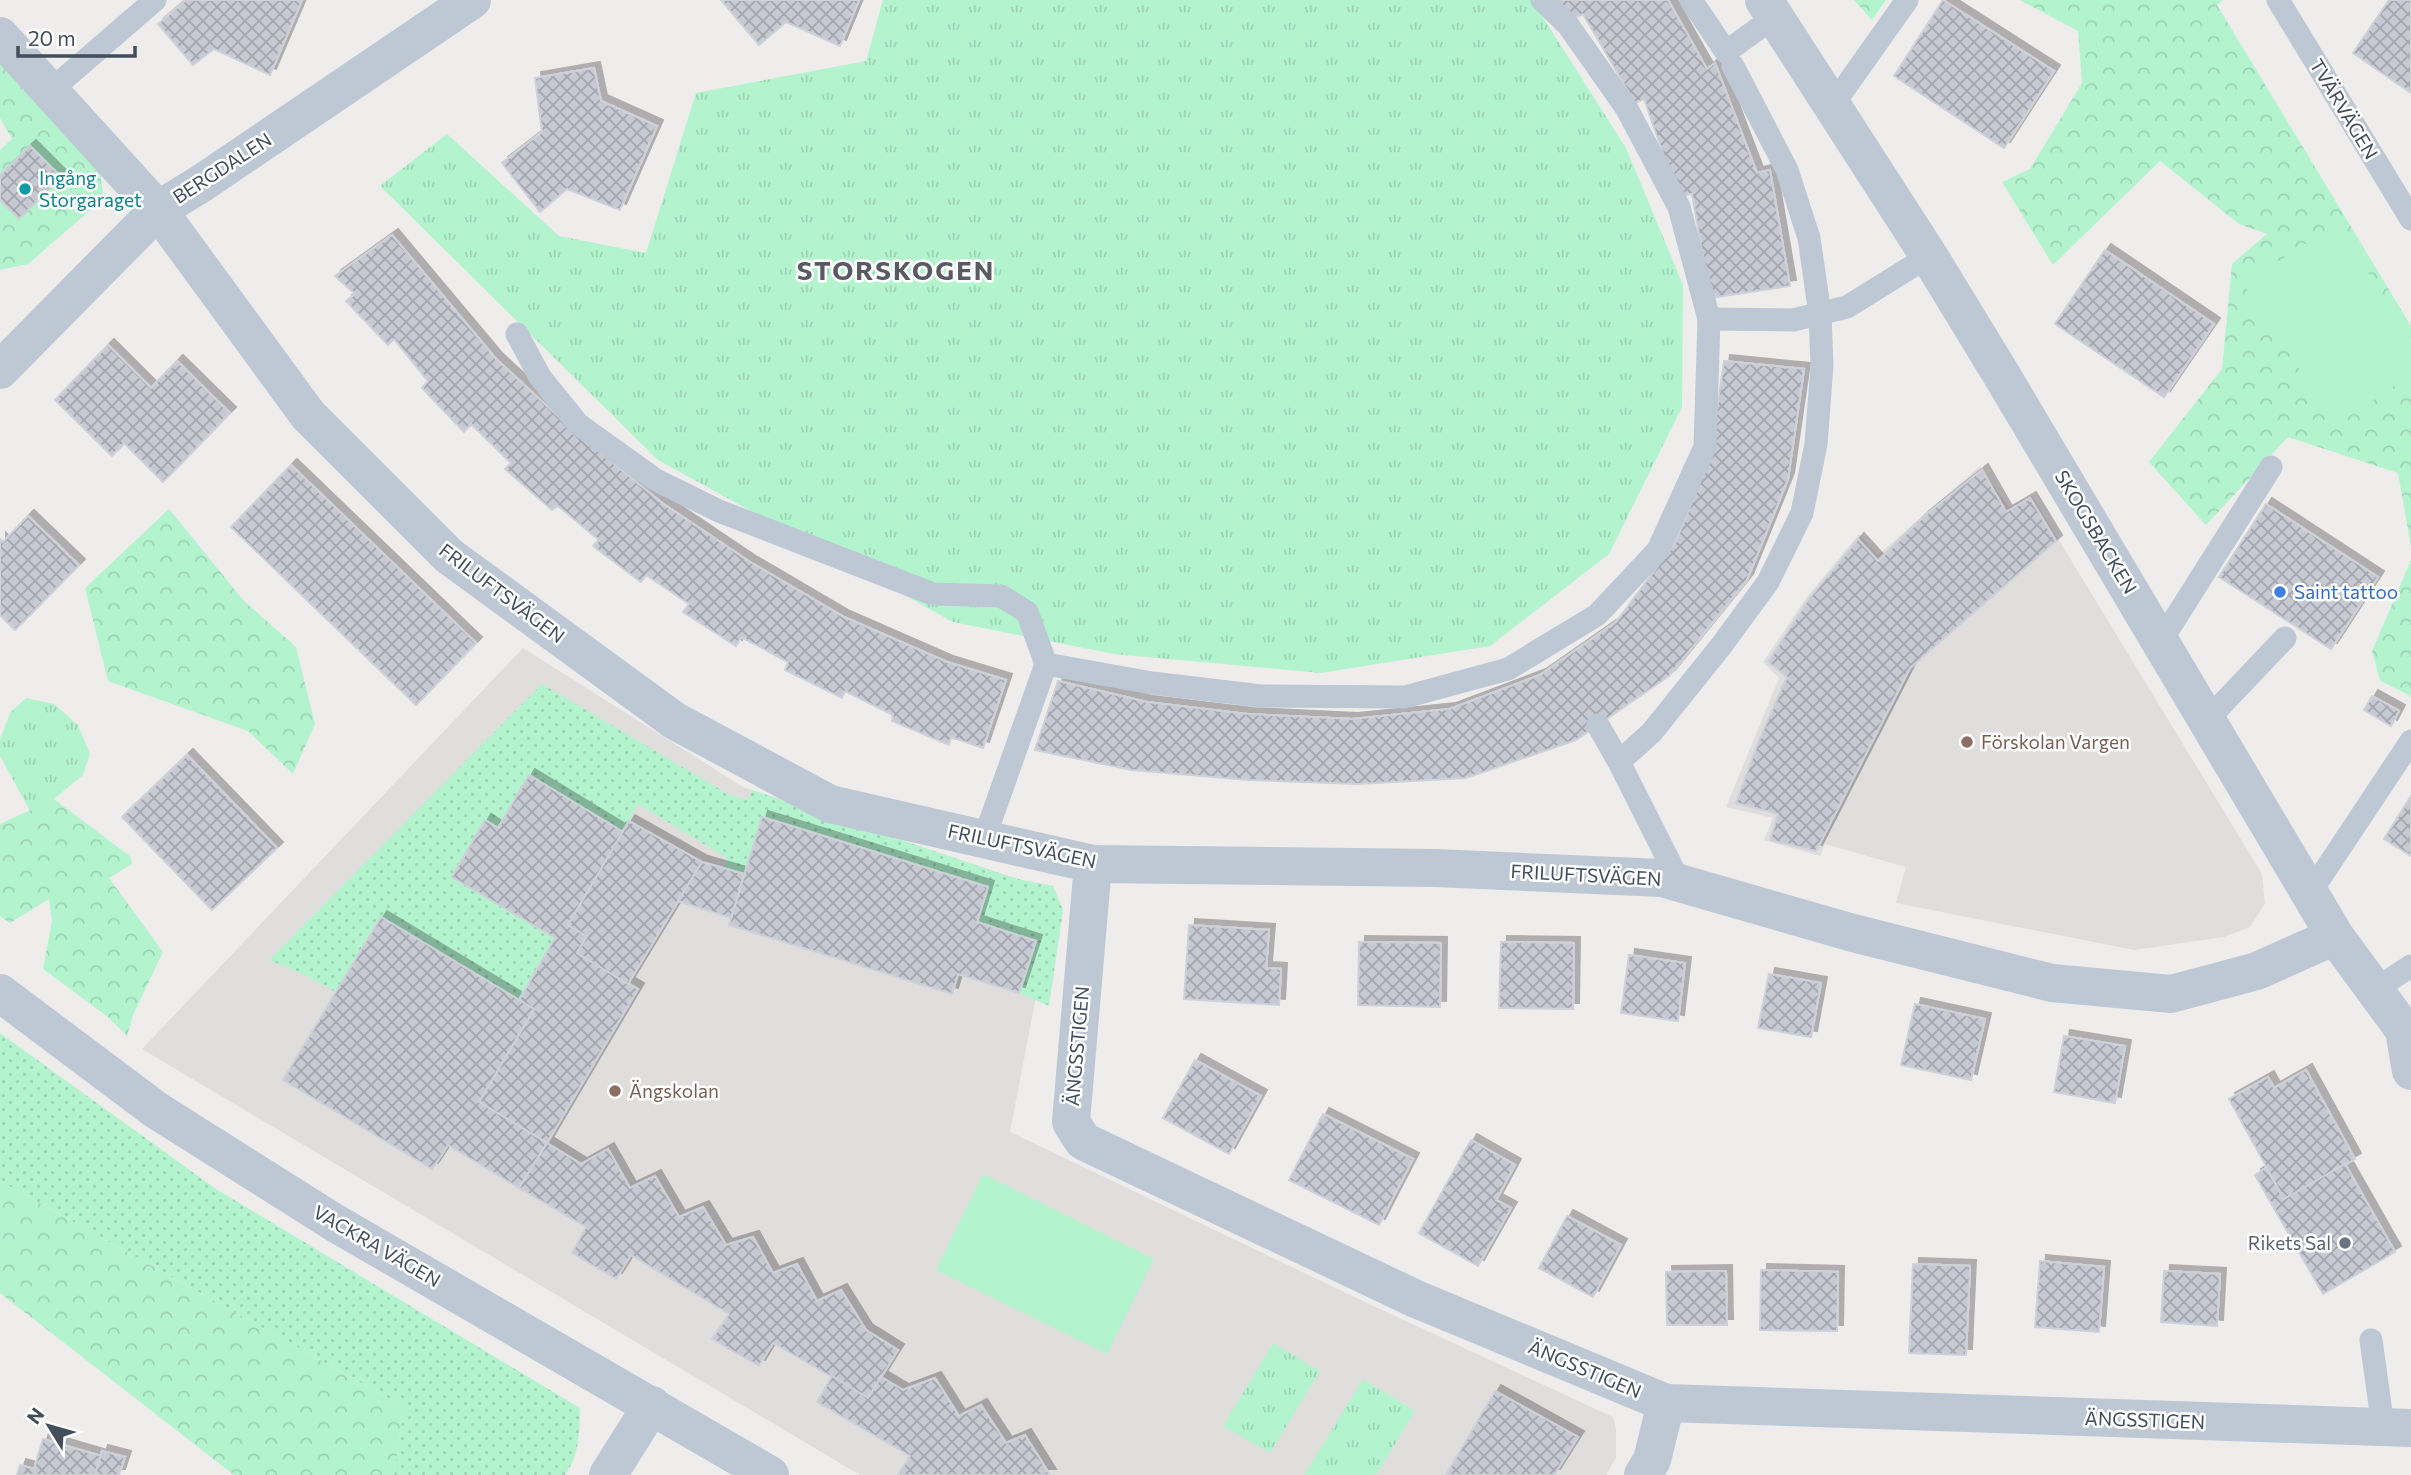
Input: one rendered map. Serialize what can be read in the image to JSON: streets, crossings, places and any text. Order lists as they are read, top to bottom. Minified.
{"streets":{"street":["BERGDALEN","SKOGSBACKEN","FRILUFTSVÄGEN","ÄNGSSTIGEN","VACKRA VÄGEN"],"lane":["TVÄRVÄGEN"]},"crossings":[["BERGDALEN","FRILUFTSVÄGEN"],["SKOGSBACKEN","FRILUFTSVÄGEN"],["FRILUFTSVÄGEN","ÄNGSSTIGEN"]],"districts":["STORSKOGEN"],"places":["Ingång Storgaraget","Saint tattoo","Förskolan Vargen","Ängskolan","Rikets Sal"],"scale_bar":"20 m","north":"top left"}
